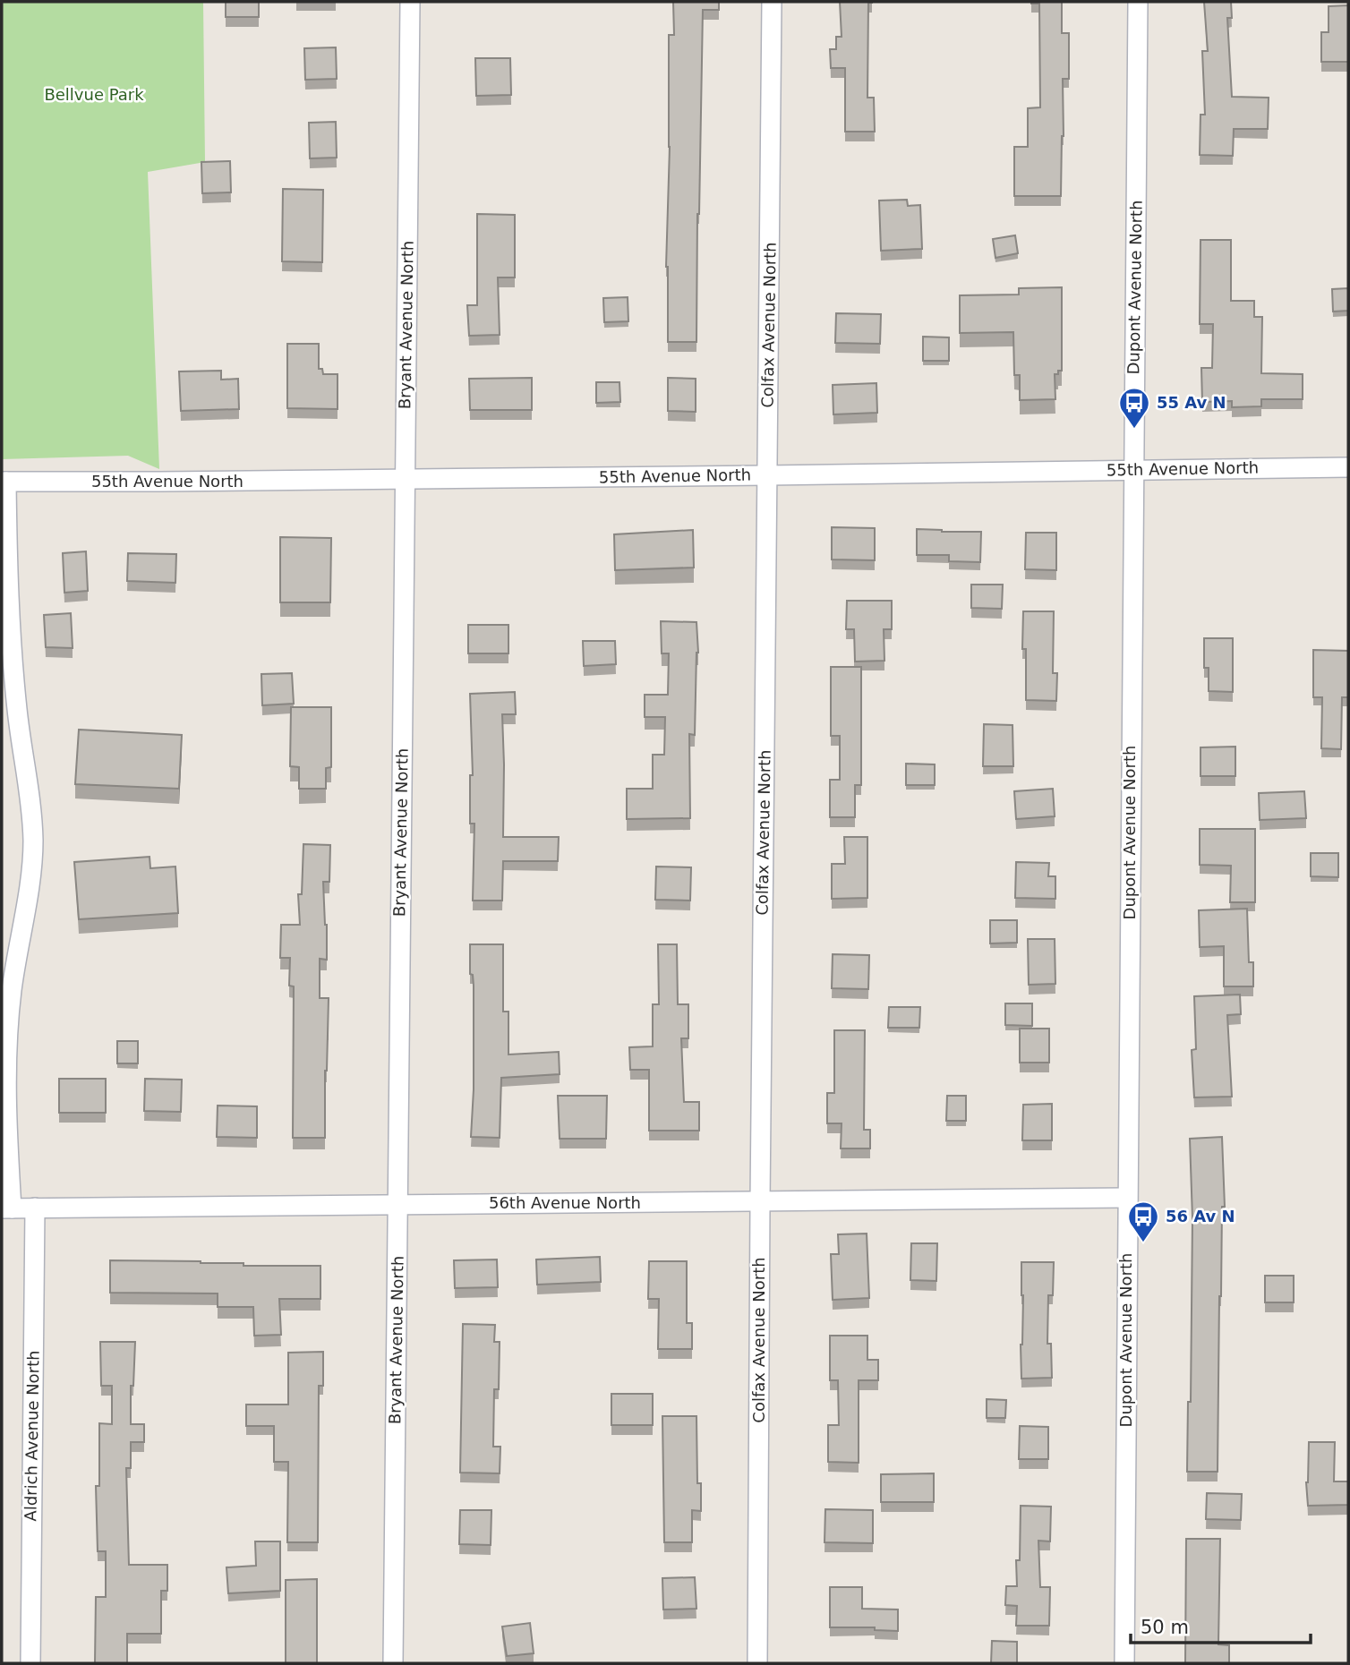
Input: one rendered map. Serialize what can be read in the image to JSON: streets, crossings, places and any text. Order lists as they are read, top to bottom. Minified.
{"streets":{"street":["Dupont Avenue North","Bryant Avenue North","Colfax Avenue North","55th Avenue North","56th Avenue North","Aldrich Avenue North"]},"crossings":[["Dupont Avenue North","55th Avenue North"],["Dupont Avenue North","56th Avenue North"],["Bryant Avenue North","55th Avenue North"],["Bryant Avenue North","56th Avenue North"],["Colfax Avenue North","55th Avenue North"],["Colfax Avenue North","56th Avenue North"],["56th Avenue North","Aldrich Avenue North"]],"parks":["Bellvue Park"],"places":{"bus stop":["55 Av N","56 Av N"]},"scale_bar":"50 m"}
